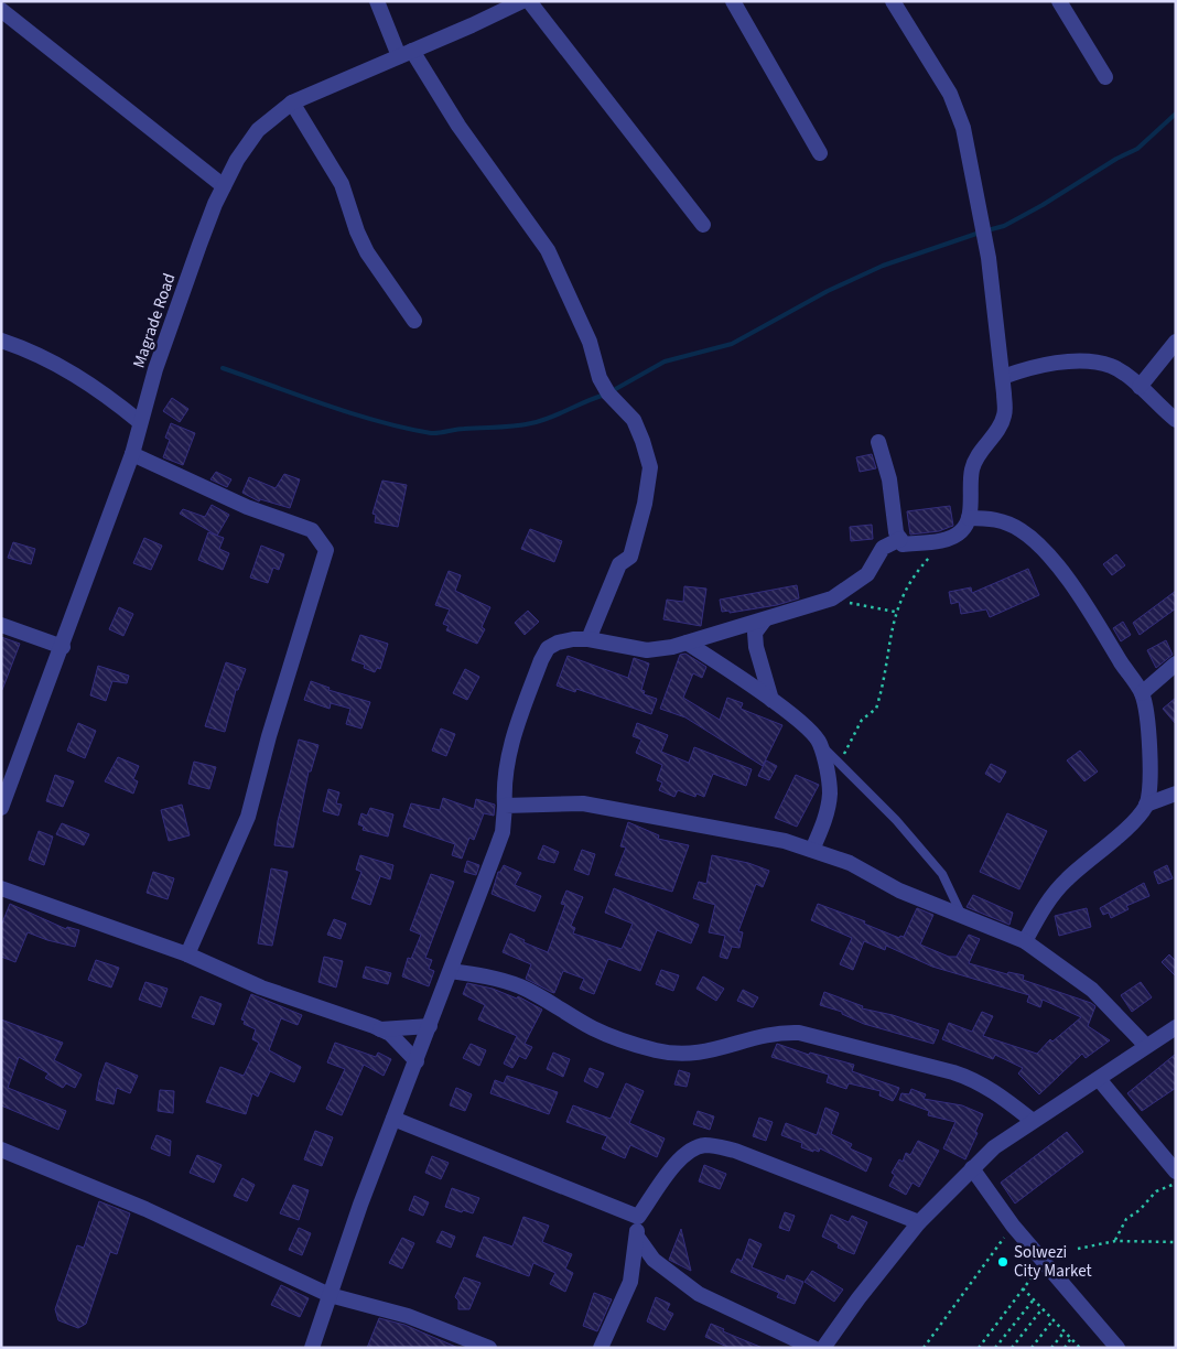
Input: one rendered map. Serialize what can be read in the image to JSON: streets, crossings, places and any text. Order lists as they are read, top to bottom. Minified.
{"streets":{"street":["Magrade Road"]},"places":["Solwezi City Market"]}
